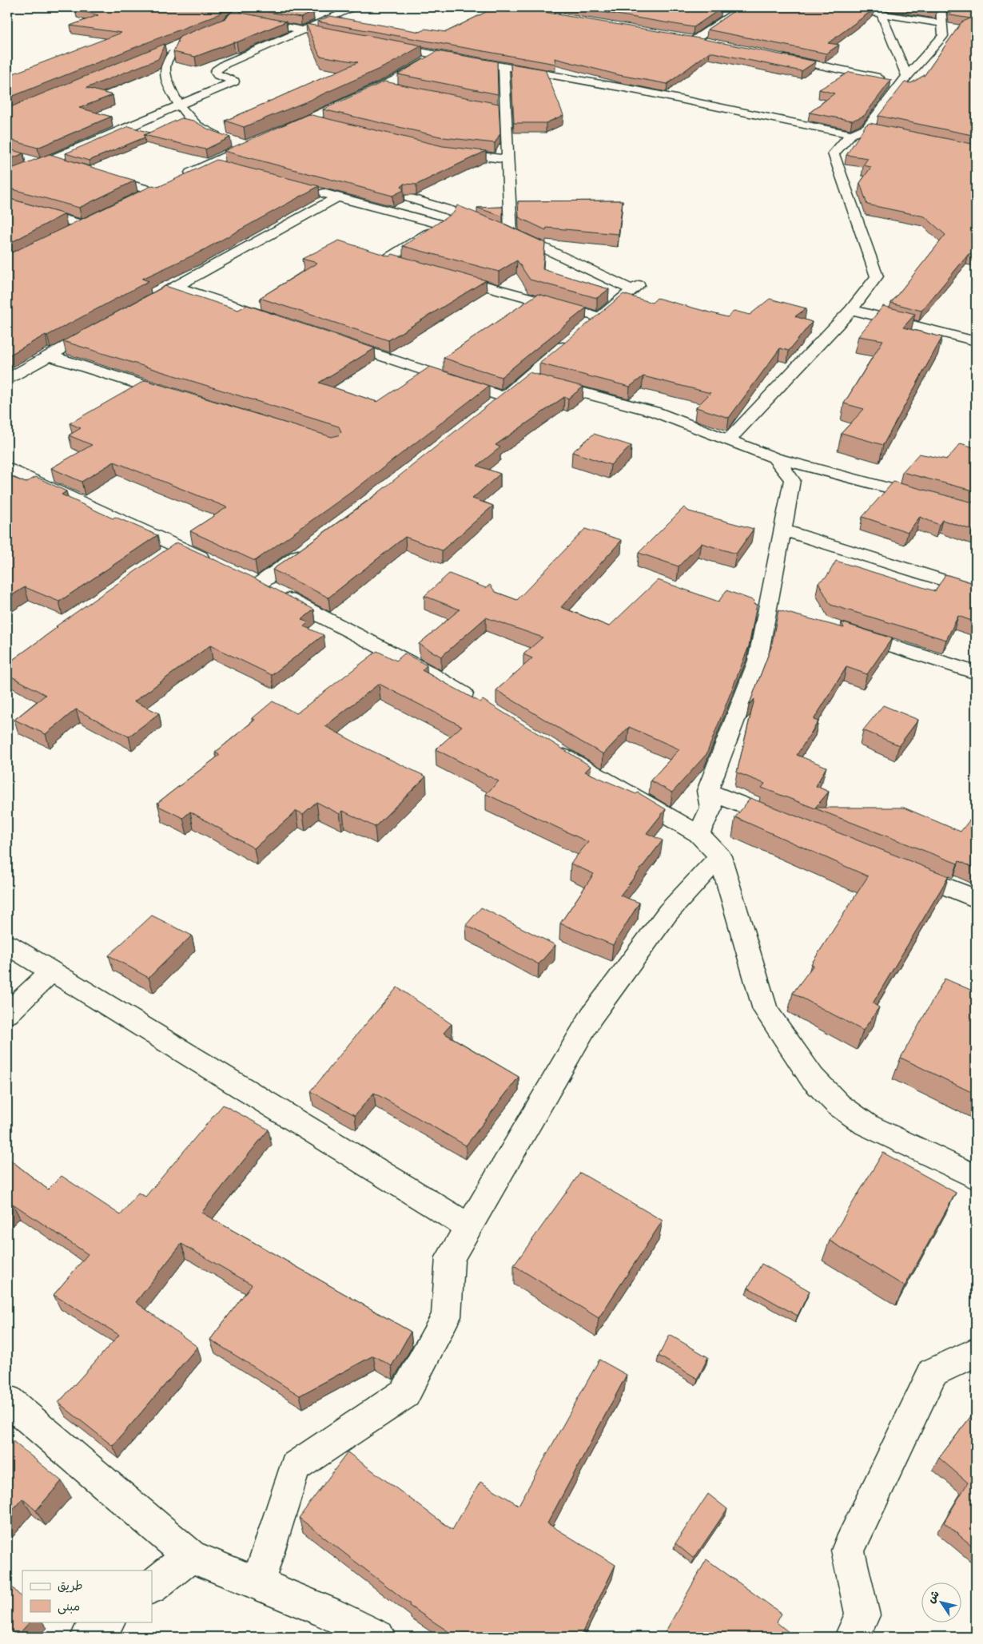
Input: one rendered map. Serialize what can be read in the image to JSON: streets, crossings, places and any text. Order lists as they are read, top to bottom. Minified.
{"legend":["طريق","مبنى"],"north":"top left"}
